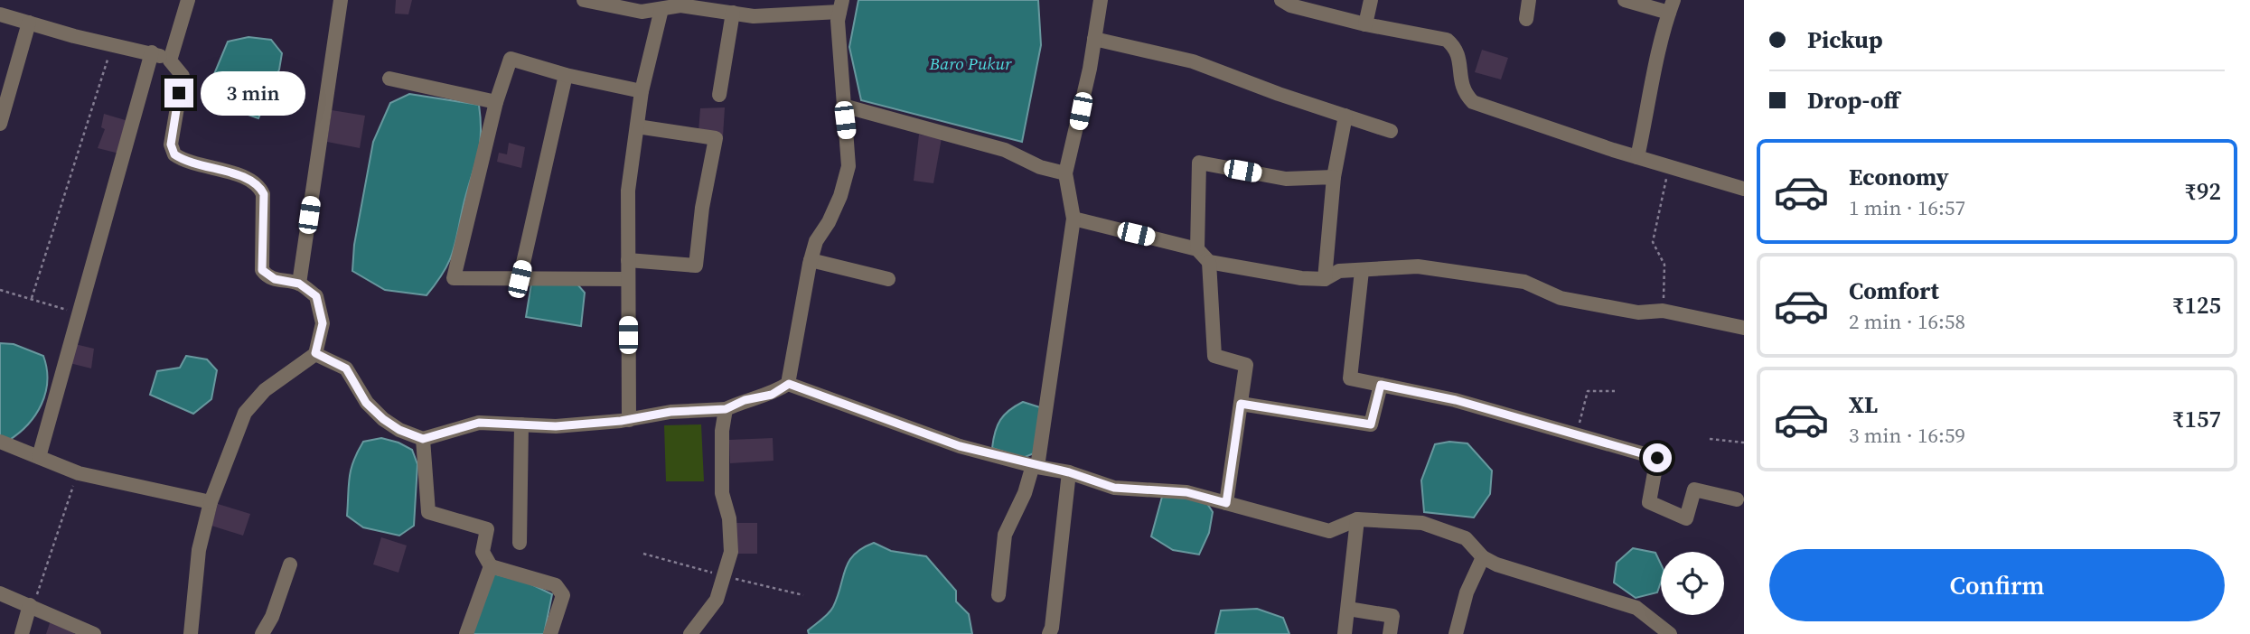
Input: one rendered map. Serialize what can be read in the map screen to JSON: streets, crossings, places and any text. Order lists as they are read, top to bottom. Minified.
{"water":["Baro Pukur"],"page":{"banner":["Pickup","Drop-off"],"bubble":"3 min","list":[{"name":"Economy","note":"1 min · 16:57","value":"₹92"},{"name":"Comfort","note":"2 min · 16:58","value":"₹125"},{"name":"XL","note":"3 min · 16:59","value":"₹157"}],"buttons":"Confirm"}}
